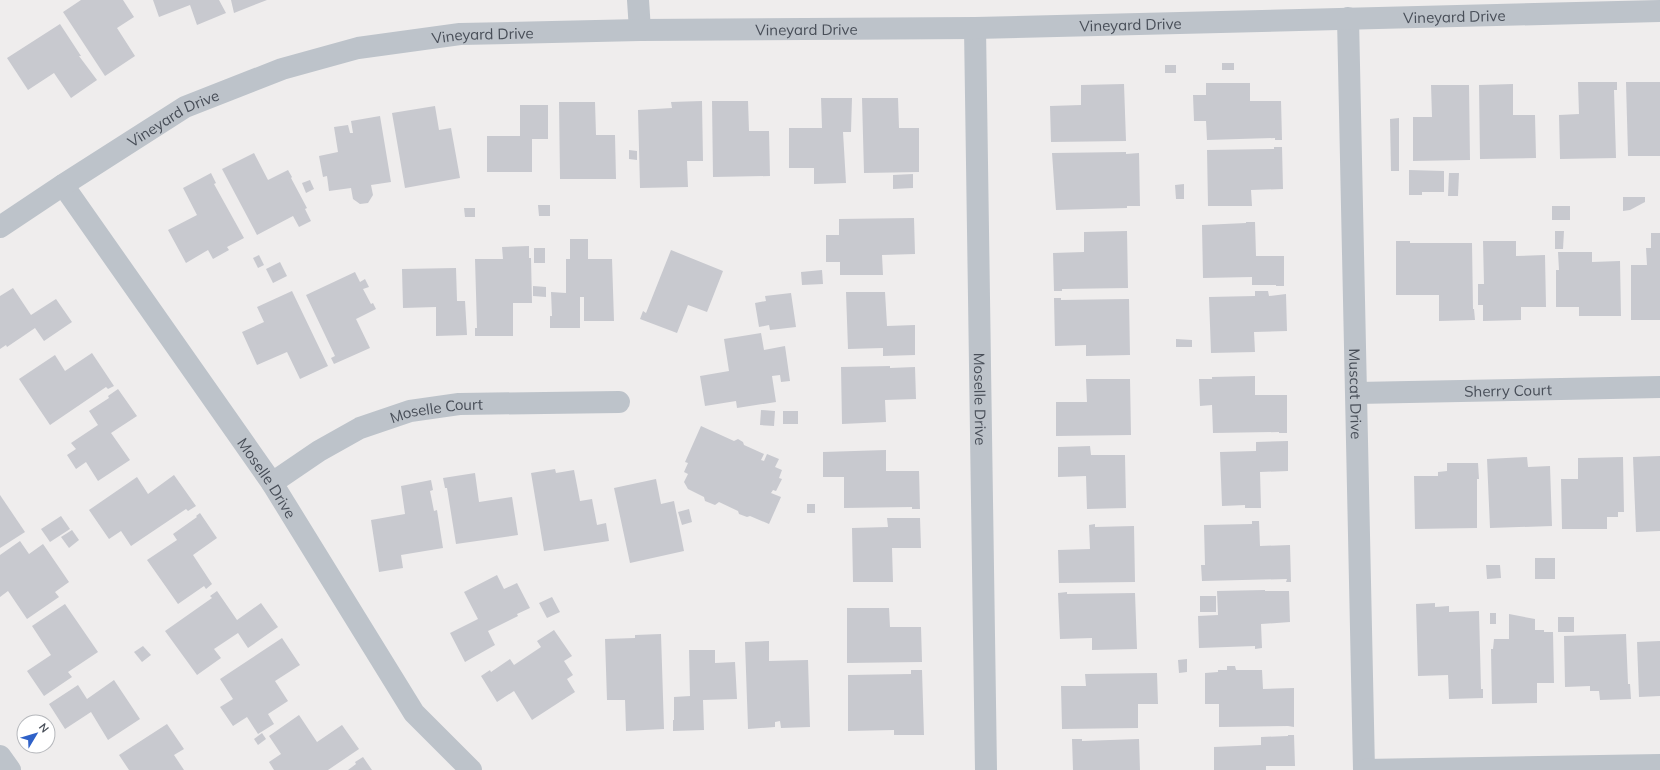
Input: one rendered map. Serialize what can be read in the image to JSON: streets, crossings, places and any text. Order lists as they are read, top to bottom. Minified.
{"streets":{"street":["Vineyard Drive","Sherry Court","Muscat Drive","Moselle Drive","Moselle Court"]},"crossings":[["Vineyard Drive","Muscat Drive"],["Vineyard Drive","Moselle Drive"],["Sherry Court","Muscat Drive"],["Moselle Drive","Moselle Court"]],"north":"top right"}
